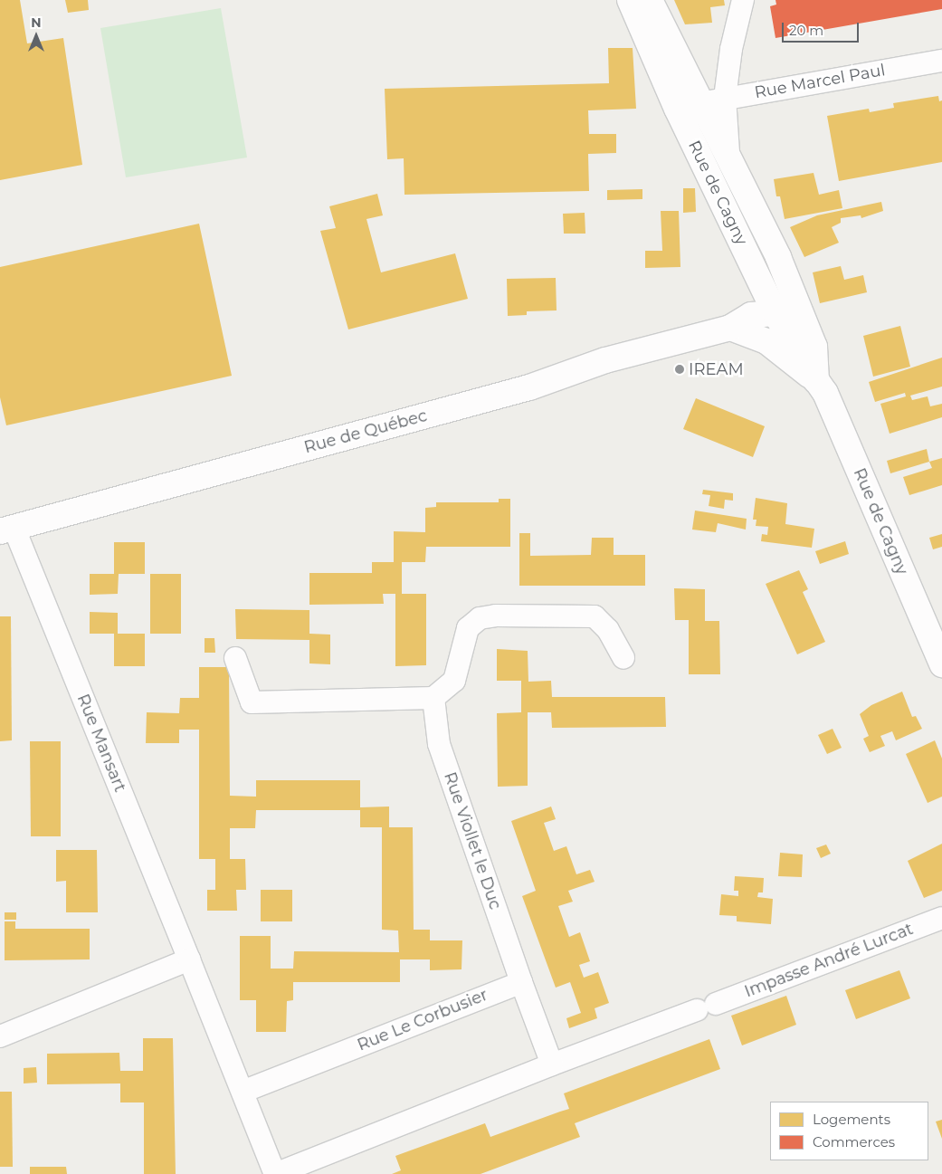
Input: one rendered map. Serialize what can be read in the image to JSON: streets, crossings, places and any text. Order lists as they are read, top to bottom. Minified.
{"streets":{"main road":["Rue de Cagny","Rue de Québec"],"street":["Rue Marcel Paul","Rue Mansart","Rue Viollet le Duc","Impasse André Lurcat","Rue Le Corbusier"]},"crossings":[["Rue Marcel Paul","Rue de Cagny"],["Rue de Québec","Rue Mansart"],["Rue Viollet le Duc","Rue Le Corbusier"]],"places":["IREAM"],"legend":["Logements","Commerces"],"scale_bar":"20 m","north":"top"}
